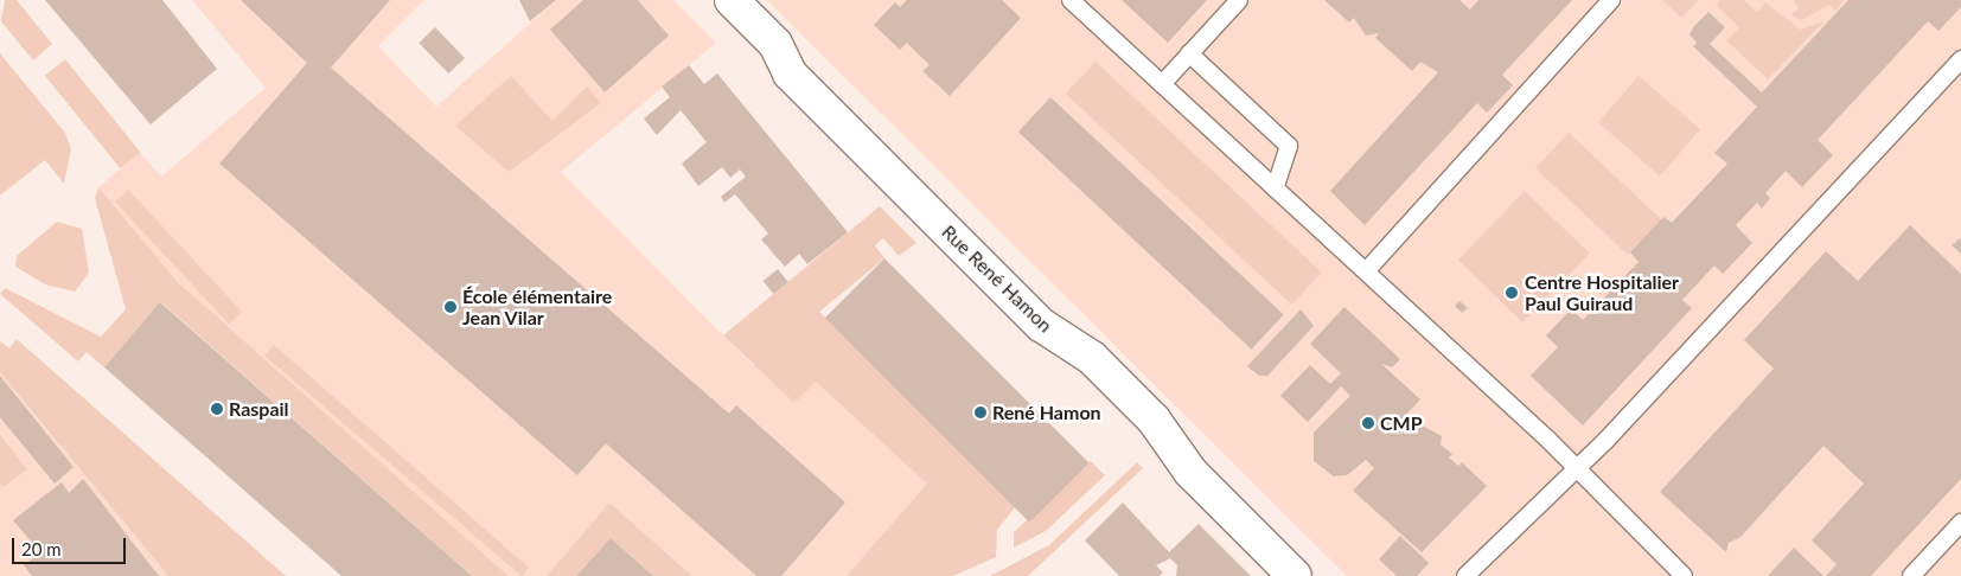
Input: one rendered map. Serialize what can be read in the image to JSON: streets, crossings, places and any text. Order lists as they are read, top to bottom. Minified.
{"streets":{"street":["Rue René Hamon"]},"places":["Centre Hospitalier Paul Guiraud","École élémentaire Jean Vilar","Raspail","René Hamon","CMP"],"scale_bar":"20 m"}
